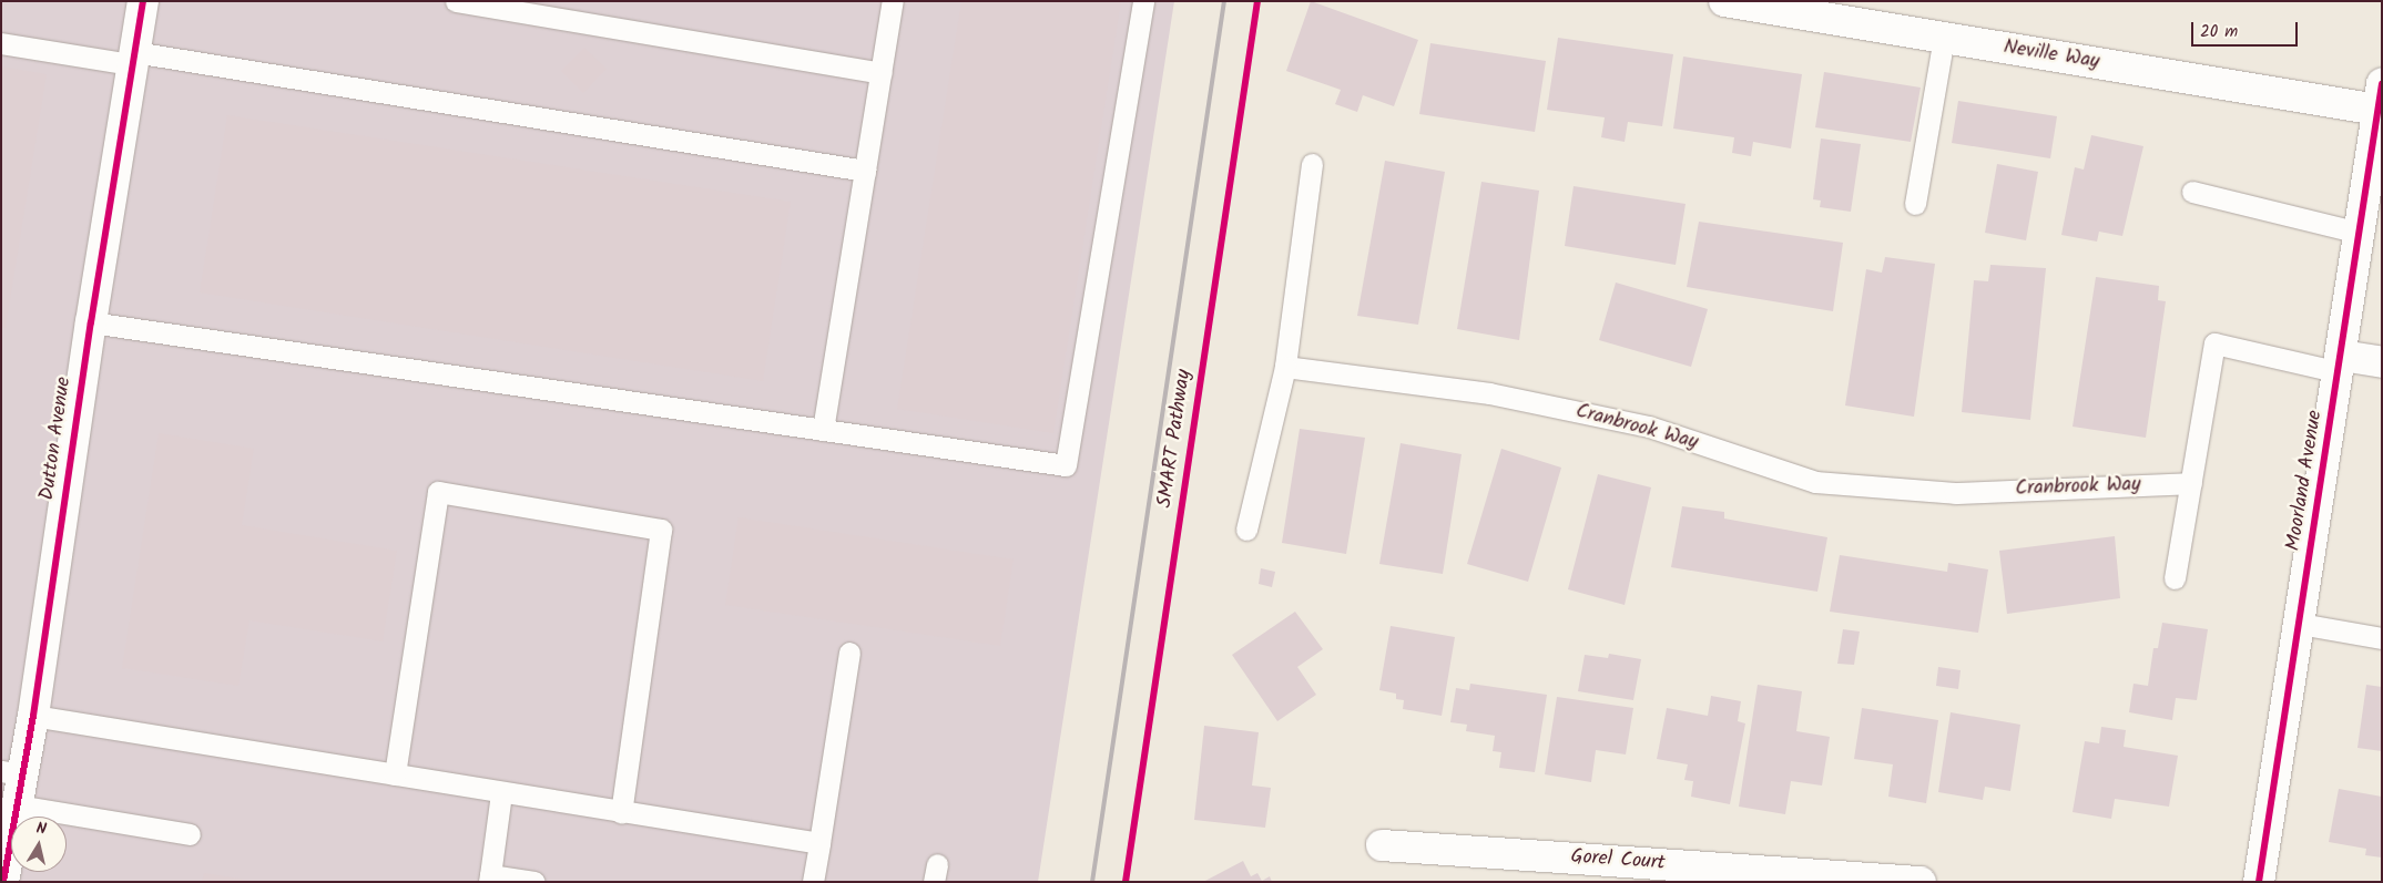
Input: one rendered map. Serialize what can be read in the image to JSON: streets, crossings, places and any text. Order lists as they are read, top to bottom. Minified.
{"streets":{"street":["Neville Way","Dutton Avenue","Moorland Avenue","Gorel Court"],"lane":["Cranbrook Way"],"cycle path":["SMART Pathway"]},"crossings":[["Neville Way","Moorland Avenue"]],"scale_bar":"20 m","north":"top"}
